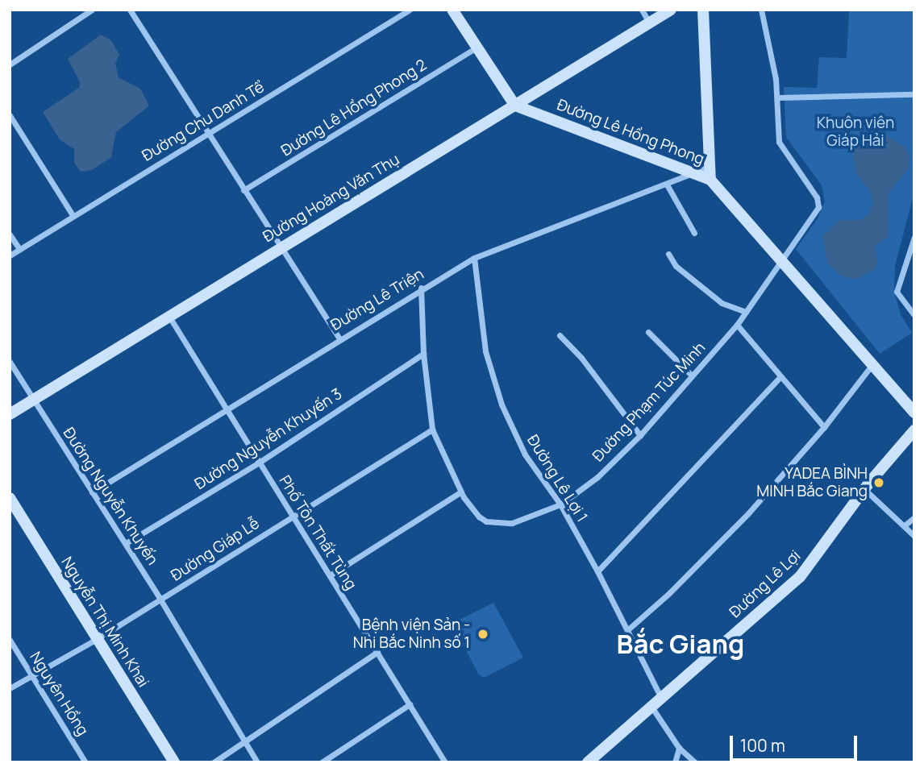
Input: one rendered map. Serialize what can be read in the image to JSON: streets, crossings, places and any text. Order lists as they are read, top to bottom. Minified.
{"streets":{"street":["Đường Lê Hồng Phong 2","Đường Chu Danh Tể","Đường Lê Hồng Phong","Đường Hoàng Văn Thụ","Đường Lê Triện","Đường Phạm Túc Minh","Đường Nguyễn Khuyến 3","Đường Lê Lợi 1","Đường Nguyễn Khuyến","Phố Tôn Thất Tùng","Đường Giáp Lễ","Đường Lê Lợi","Nguyễn Thị Minh Khai","Nguyên Hồng"]},"crossings":[["Đường Lê Hồng Phong","Đường Hoàng Văn Thụ"],["Đường Lê Hồng Phong","Đường Lê Triện"],["Đường Lê Hồng Phong","Đường Phạm Túc Minh"],["Đường Hoàng Văn Thụ","Đường Nguyễn Khuyến"],["Đường Hoàng Văn Thụ","Phố Tôn Thất Tùng"],["Đường Lê Triện","Đường Phạm Túc Minh"],["Đường Lê Triện","Đường Lê Lợi 1"],["Đường Lê Triện","Đường Nguyễn Khuyến"],["Đường Lê Triện","Phố Tôn Thất Tùng"],["Đường Phạm Túc Minh","Đường Nguyễn Khuyến 3"],["Đường Phạm Túc Minh","Đường Lê Lợi 1"],["Đường Phạm Túc Minh","Đường Giáp Lễ"],["Đường Nguyễn Khuyến 3","Đường Nguyễn Khuyến"],["Đường Nguyễn Khuyến 3","Phố Tôn Thất Tùng"],["Đường Lê Lợi 1","Đường Lê Lợi"],["Đường Nguyễn Khuyến","Đường Giáp Lễ"],["Phố Tôn Thất Tùng","Đường Giáp Lễ"],["Đường Giáp Lễ","Nguyễn Thị Minh Khai"],["Đường Giáp Lễ","Nguyên Hồng"]],"districts":["Bắc Giang"],"parks":["Khuôn viên Giáp Hải"],"places":["YADEA BÌNH MINH Bắc Giang","Bệnh viện Sản - Nhi Bắc Ninh số 1"],"scale_bar":"100 m"}
